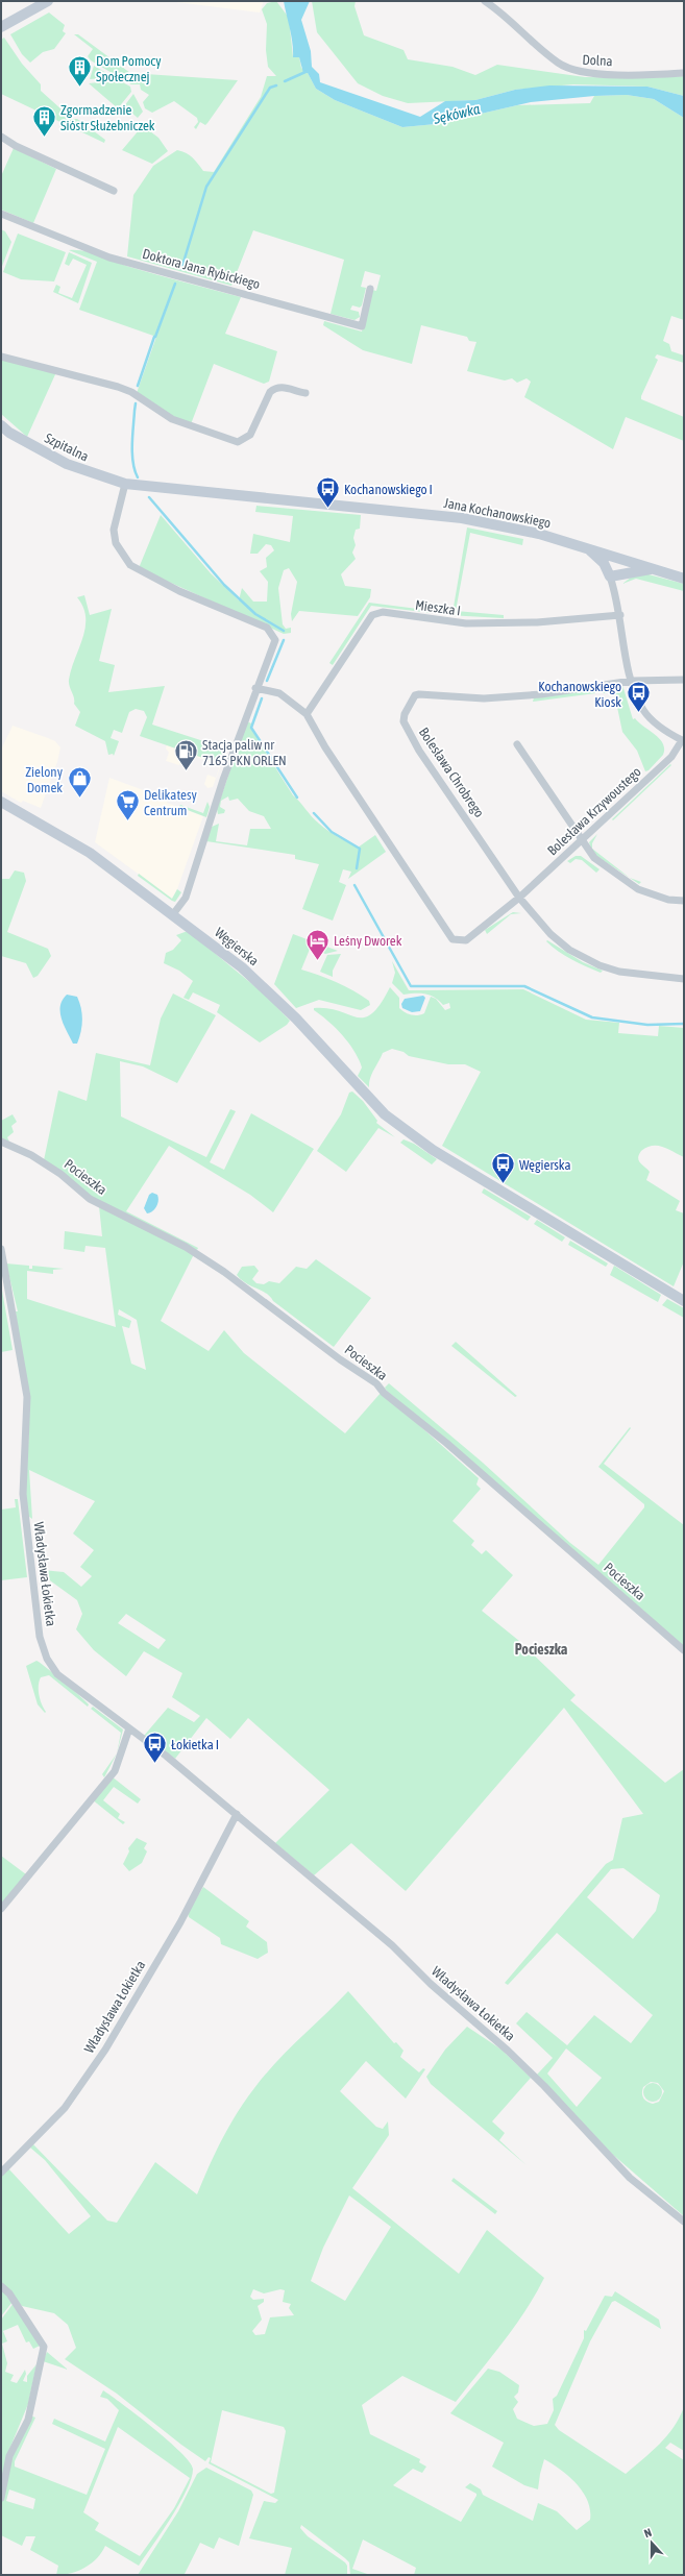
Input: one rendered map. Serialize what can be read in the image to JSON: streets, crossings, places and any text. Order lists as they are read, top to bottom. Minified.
{"streets":{"main road":["Szpitalna","Jana Kochanowskiego","Węgierska"],"street":["Dolna","Doktora Jana Rybickiego","Mieszka I","Bolesława Chrobrego","Bolesława Krzywoustego","Pocieszka","Władysława Łokietka"]},"crossings":[["Szpitalna","Jana Kochanowskiego"],["Bolesława Chrobrego","Bolesława Krzywoustego"]],"districts":["Pocieszka"],"water":["Sękówka"],"places":{"building":["Dom Pomocy Społecznej","Zgormadzenie Sióstr Służebniczek"],"bus stop":["Kochanowskiego I","Kochanowskiego Kiosk","Węgierska","Łokietka I"],"fuel station":["Stacja paliw nr 7165 PKN ORLEN"],"shop":["Zielony Domek"],"supermarket":["Delikatesy Centrum"],"hotel":["Leśny Dworek"]},"north":"top"}
